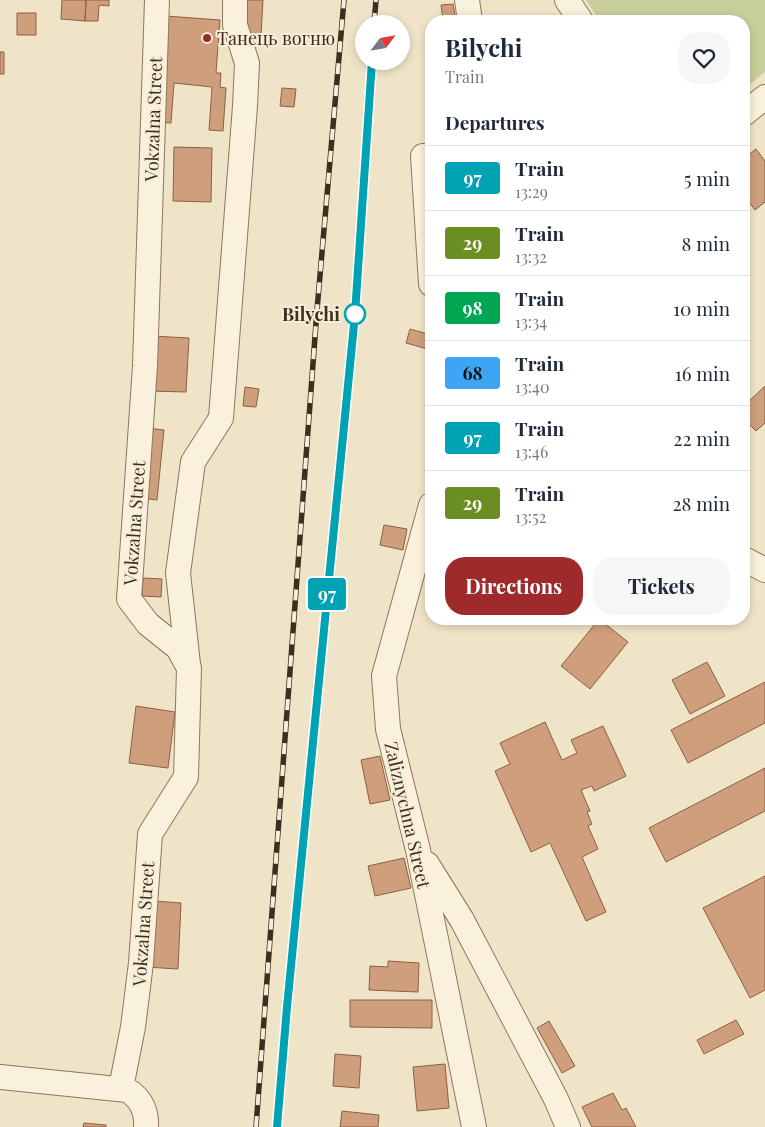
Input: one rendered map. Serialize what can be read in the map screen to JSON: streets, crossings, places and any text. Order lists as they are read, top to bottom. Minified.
{"streets":{"street":["Vokzalna Street","Zaliznychna Street"]},"places":["Танець вогню","Bilychi"],"north":"top right","page":{"on_map":"97","heading":[["Bilychi","Train"],"Departures"],"list":[{"mark":"97","name":"Train","note":"13:29","value":"5 min"},{"mark":"29","name":"Train","note":"13:32","value":"8 min"},{"mark":"98","name":"Train","note":"13:34","value":"10 min"},{"mark":"68","name":"Train","note":"13:40","value":"16 min"},{"mark":"97","name":"Train","note":"13:46","value":"22 min"},{"mark":"29","name":"Train","note":"13:52","value":"28 min"}],"buttons":["Directions","Tickets"]}}
